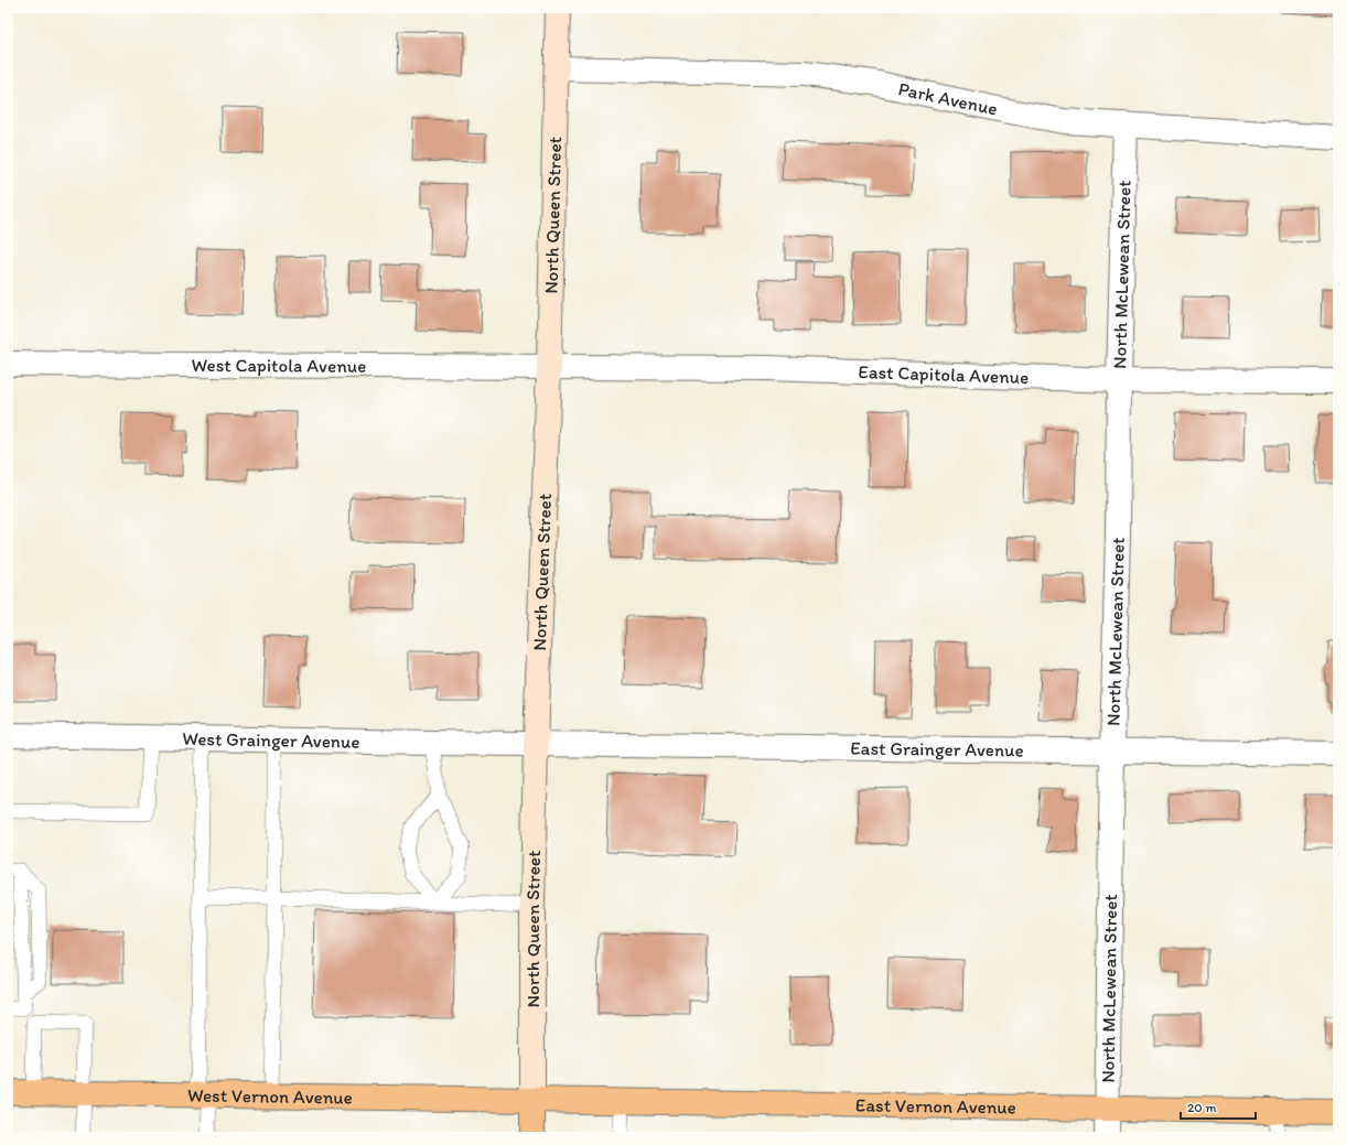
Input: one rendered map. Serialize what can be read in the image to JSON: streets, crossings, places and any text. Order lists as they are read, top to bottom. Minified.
{"streets":{"main road":["North Queen Street","West Vernon Avenue","East Vernon Avenue"],"street":["Park Avenue","North McLewean Street","West Capitola Avenue","East Capitola Avenue","West Grainger Avenue","East Grainger Avenue"]},"crossings":[["Park Avenue","North Queen Street"],["Park Avenue","North McLewean Street"],["North Queen Street","West Capitola Avenue"],["North Queen Street","East Capitola Avenue"],["North Queen Street","West Grainger Avenue"],["North Queen Street","East Grainger Avenue"],["North Queen Street","West Vernon Avenue"],["North Queen Street","East Vernon Avenue"],["North McLewean Street","East Capitola Avenue"],["North McLewean Street","East Grainger Avenue"],["North McLewean Street","East Vernon Avenue"],["West Capitola Avenue","East Capitola Avenue"],["West Grainger Avenue","East Grainger Avenue"],["West Vernon Avenue","East Vernon Avenue"]],"scale_bar":"20 m"}
